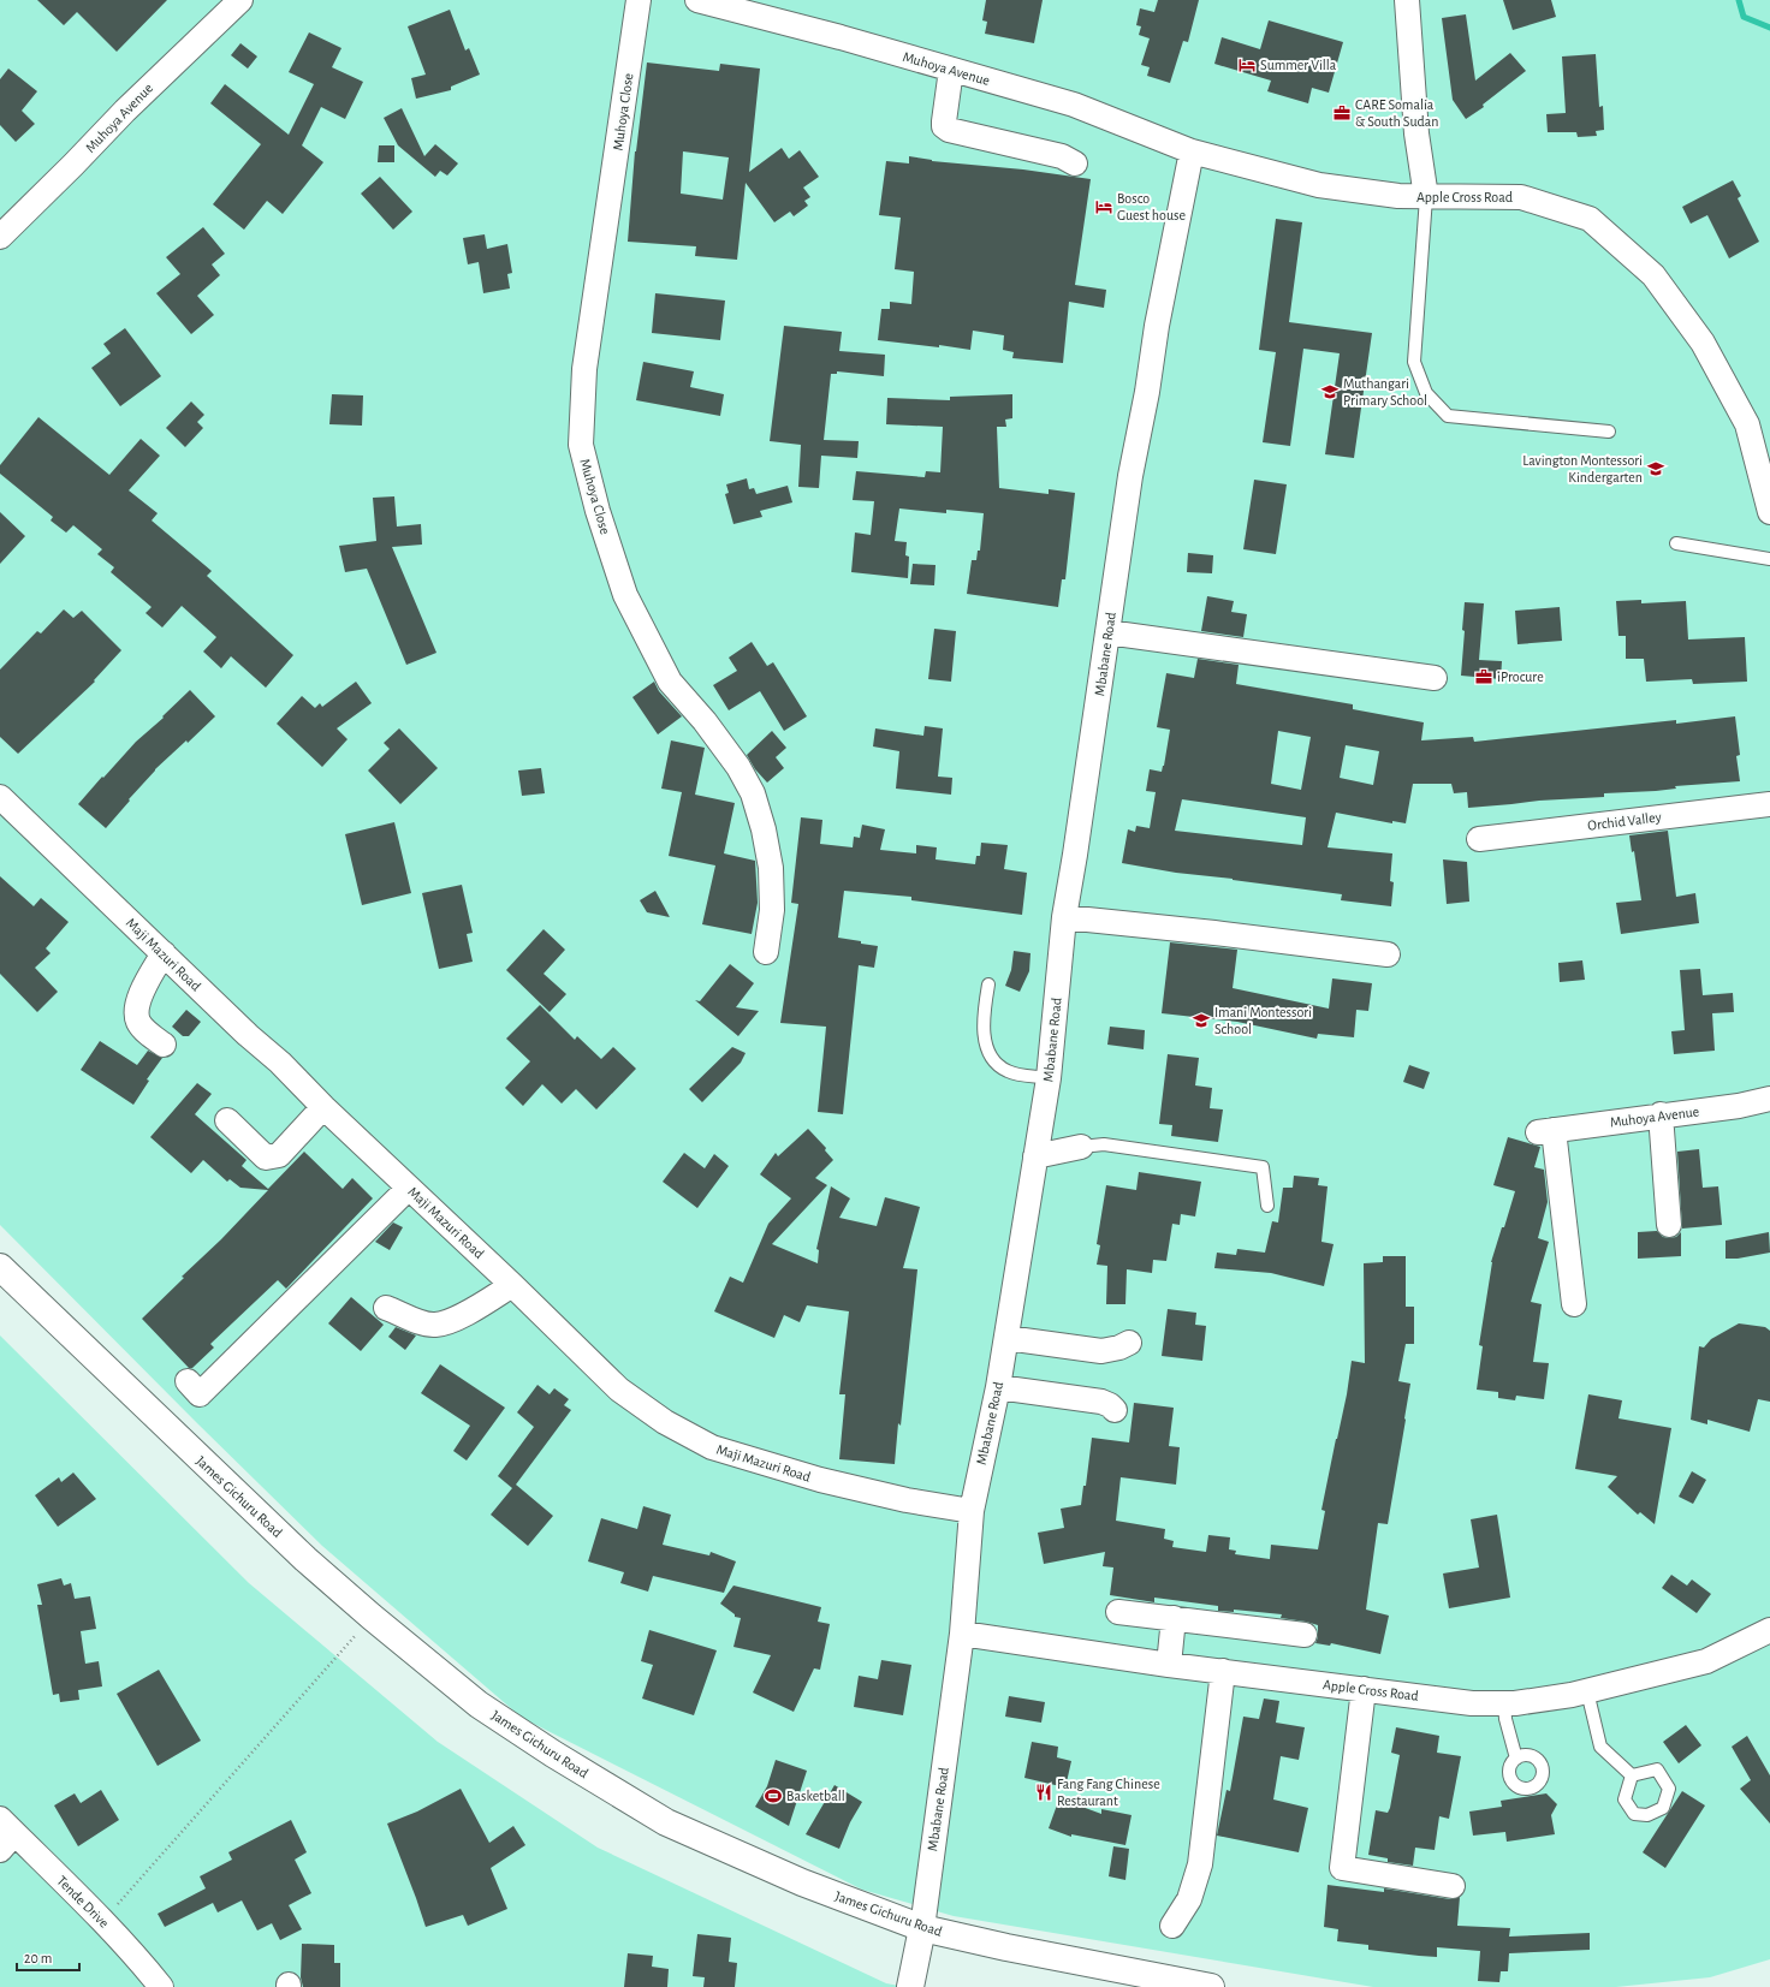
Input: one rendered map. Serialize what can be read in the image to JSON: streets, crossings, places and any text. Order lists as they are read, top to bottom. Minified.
{"streets":{"main road":["James Gichuru Road"],"street":["Muhoya Avenue","Muhoya Close","Apple Cross Road","Mbabane Road","Orchid Valley","Maji Mazuri Road","Tende Drive"]},"crossings":[["Muhoya Avenue","Apple Cross Road"],["Muhoya Avenue","Mbabane Road"],["Apple Cross Road","Mbabane Road"],["Mbabane Road","Maji Mazuri Road"],["Mbabane Road","James Gichuru Road"]],"places":{"hotel":["Summer Villa","Bosco Guest house"],"office":["CARE Somalia & South Sudan","iProcure"],"school or university":["Muthangari Primary School","Lavington Montessori Kindergarten","Imani Montessori School"],"restaurant":["Fang Fang Chinese Restaurant"],"sports":["Basketball"]},"scale_bar":"20 m"}
